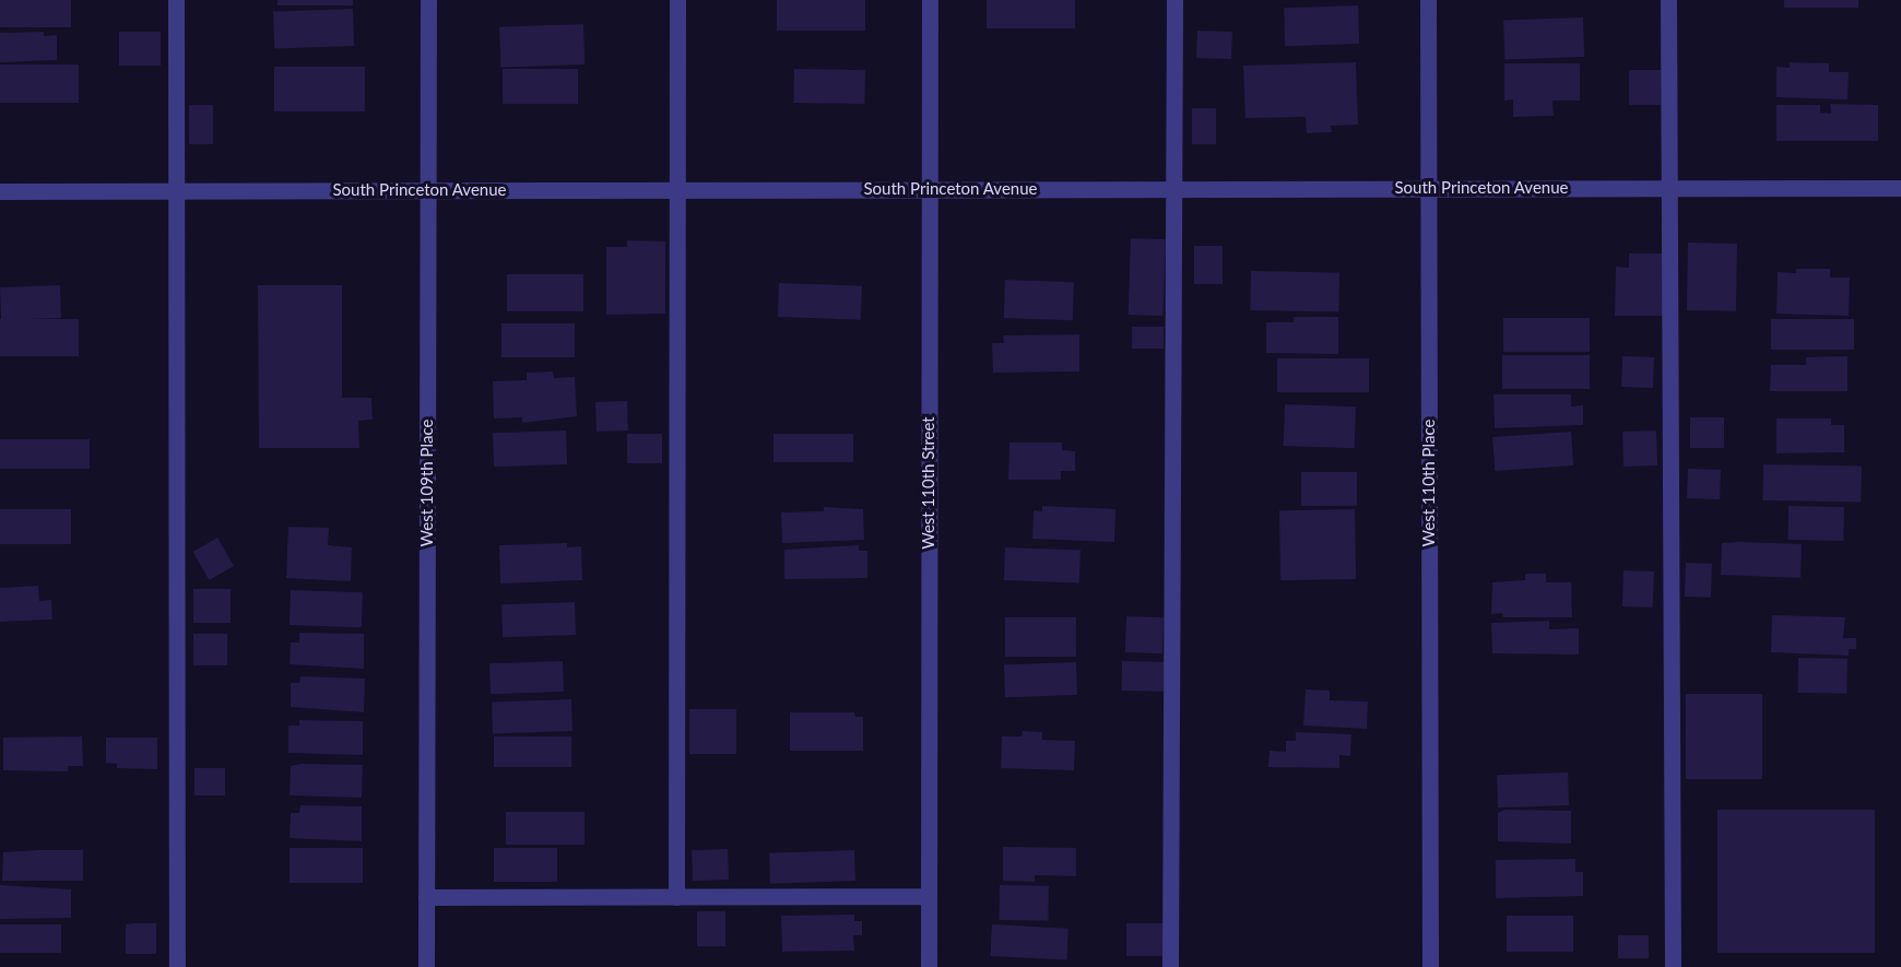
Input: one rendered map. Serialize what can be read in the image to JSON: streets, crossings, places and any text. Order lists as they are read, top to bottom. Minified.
{"streets":{"street":["South Princeton Avenue","West 109th Place","West 110th Street","West 110th Place"]},"crossings":[["South Princeton Avenue","West 109th Place"],["South Princeton Avenue","West 110th Street"],["South Princeton Avenue","West 110th Place"]]}
